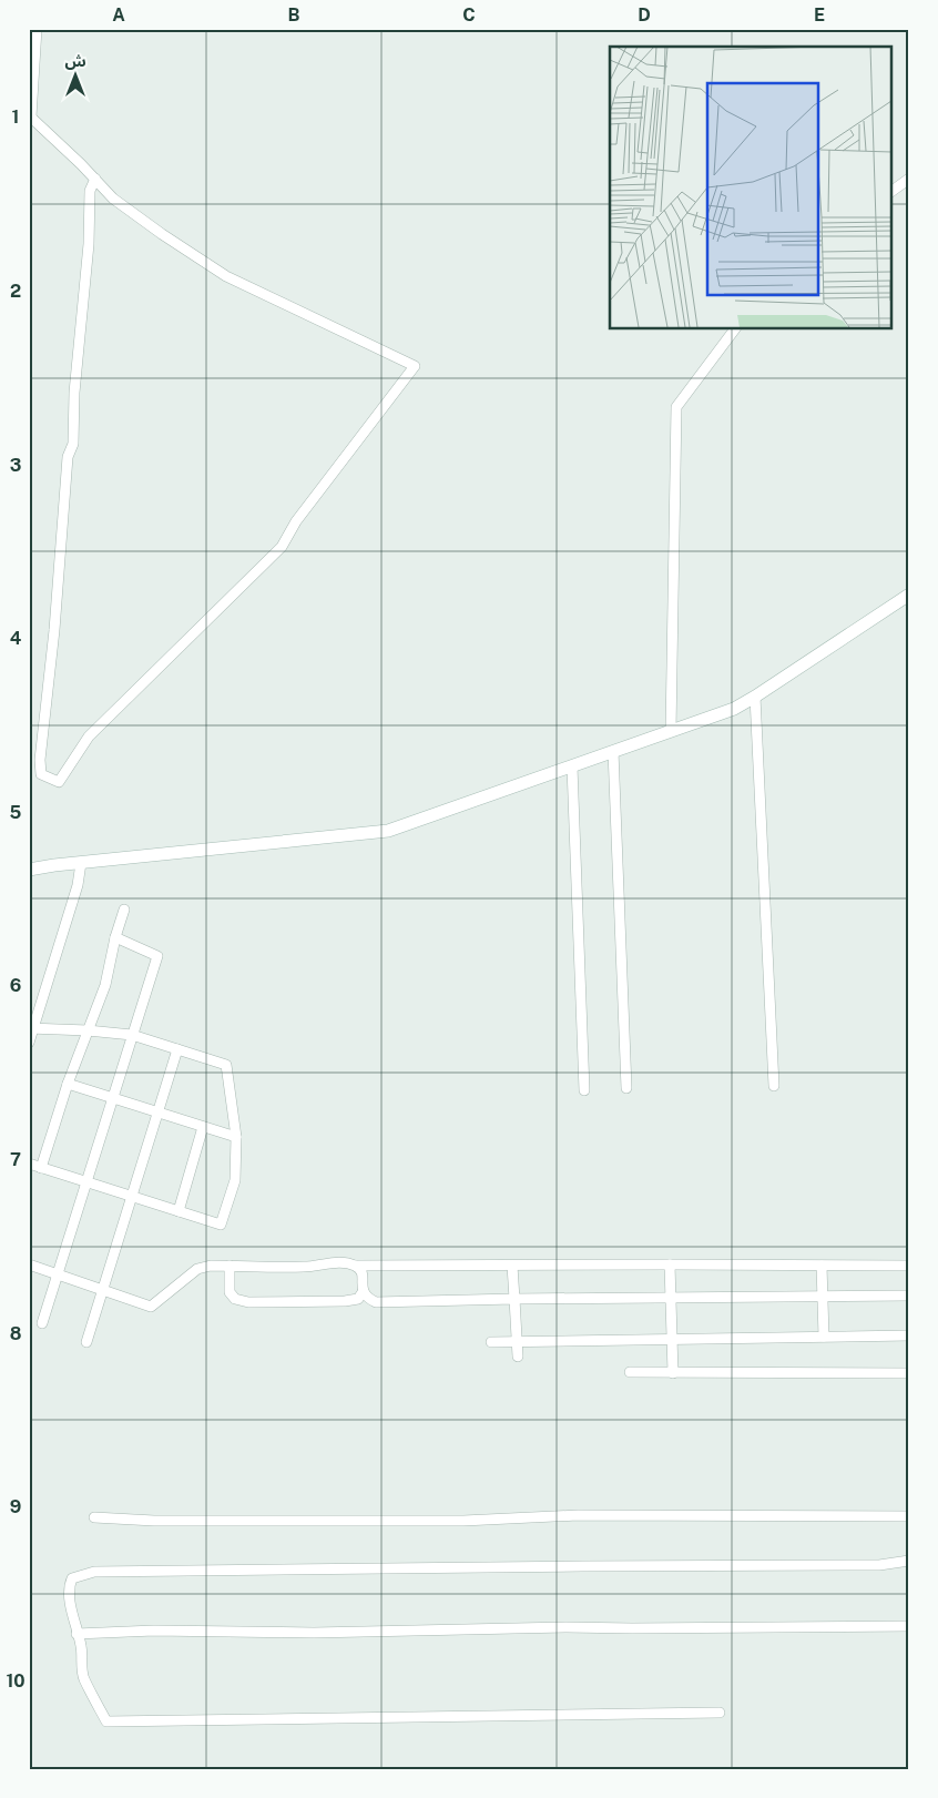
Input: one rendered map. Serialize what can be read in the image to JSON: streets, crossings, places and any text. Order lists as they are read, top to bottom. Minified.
{"north":"top","grid":{"columns":["A","B","C","D","E"],"rows":["1","2","3","4","5","6","7","8","9","10"]}}
